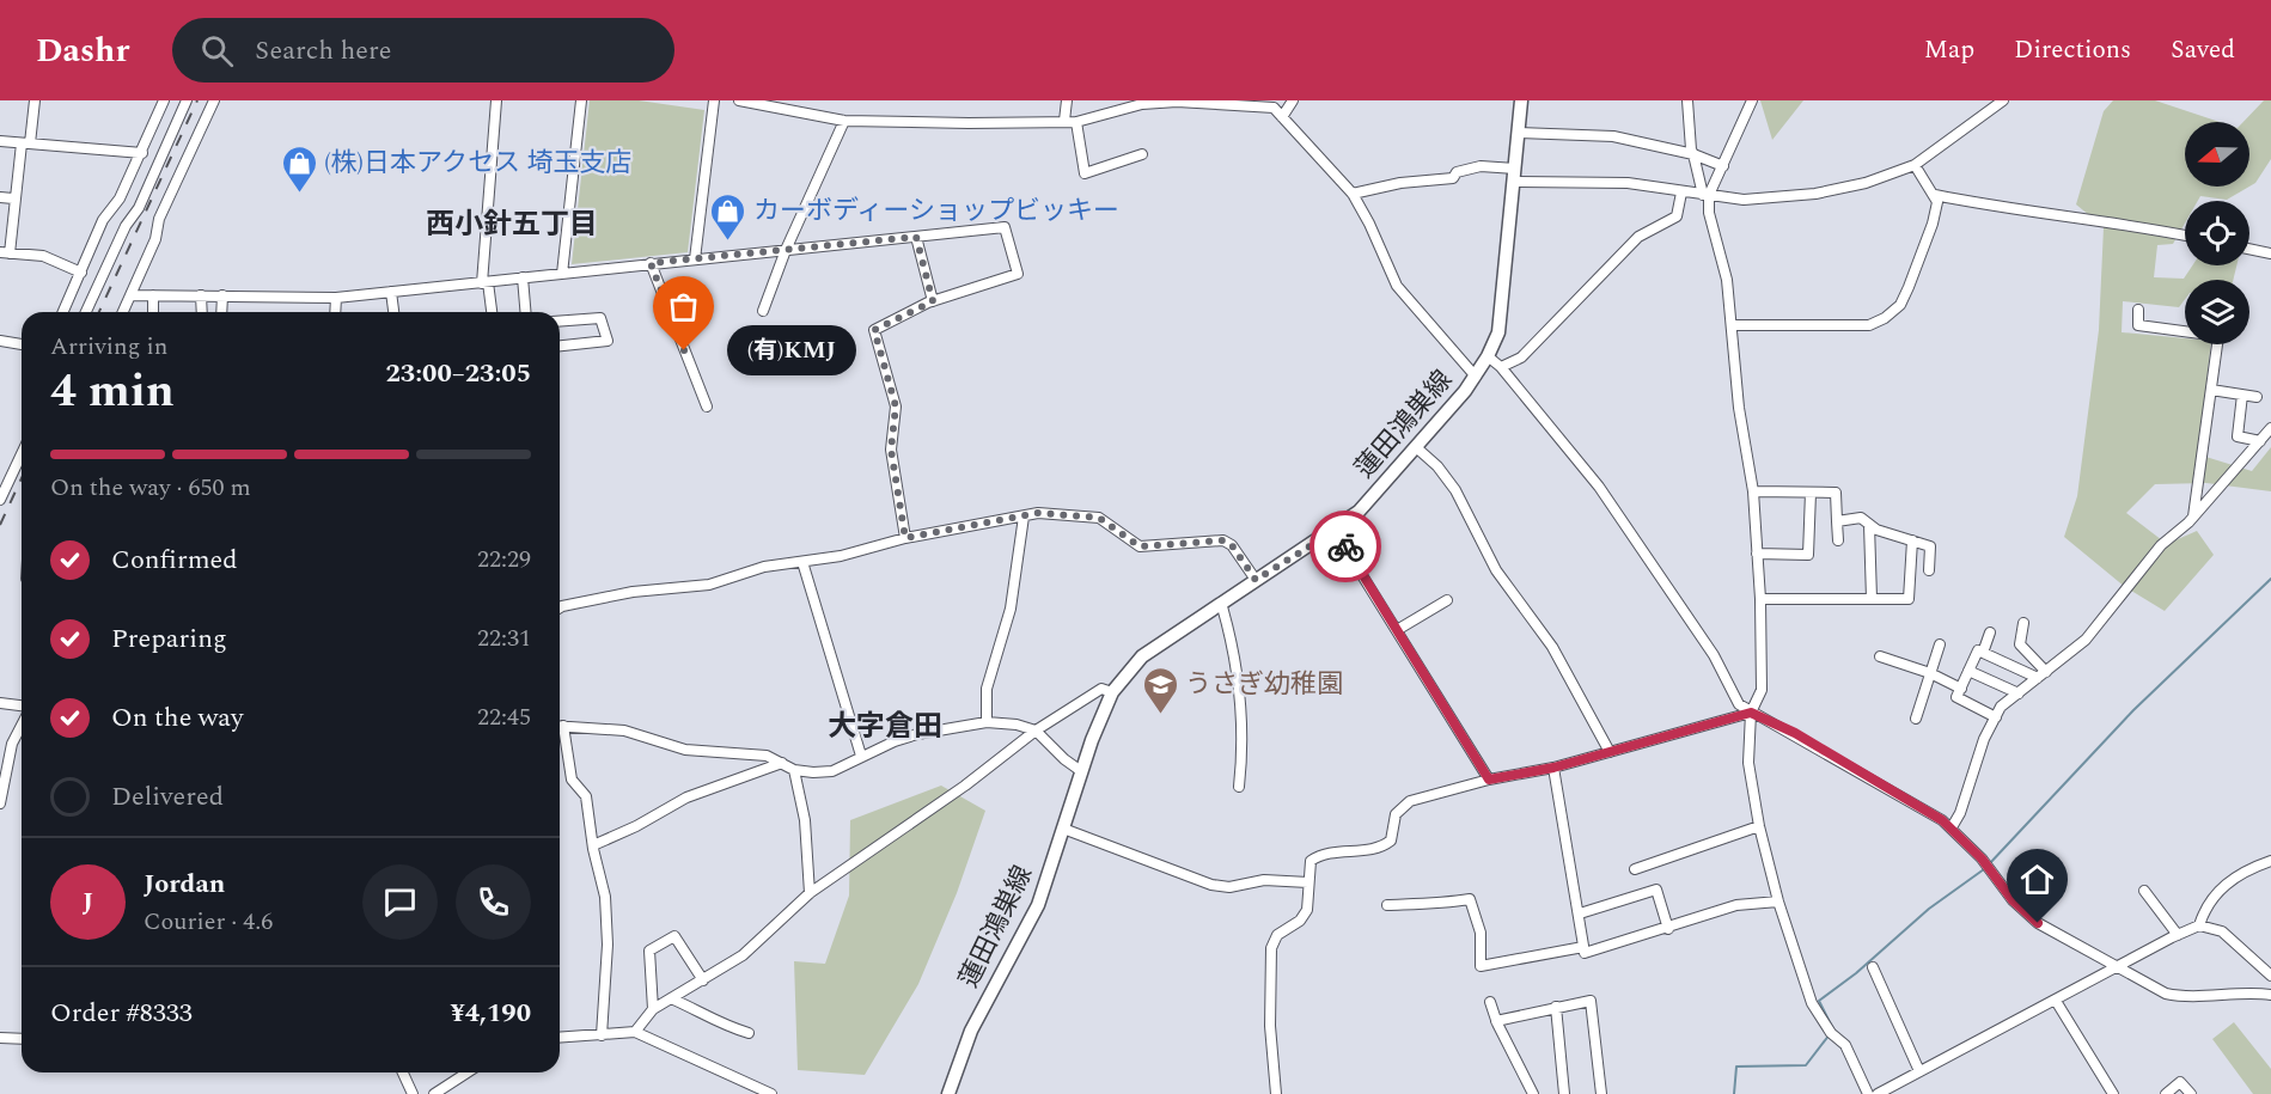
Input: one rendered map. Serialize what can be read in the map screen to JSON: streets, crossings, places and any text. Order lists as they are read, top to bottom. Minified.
{"streets":{"main road":["蓮田鴻巣線"]},"districts":["西小針五丁目","大字倉田"],"places":{"shop":["(株)日本アクセス 埼玉支店","カーボディーショップビッキー"],"other":["(有)KMJ"],"school or university":["うさぎ幼稚園"]},"north":"left","page":{"header":"Dashr","search":"Search here","nav":["Map","Directions","Saved"],"heading":["4 min","Arriving in","23:00–23:05"],"panel":["Jordan","Courier · 4.6","Order #8333","¥4,190"],"bubble":"(有)KMJ","bar":"On the way · 650 m","list":[["Confirmed","22:29"],["Preparing","22:31"],["On the way","22:45"],"Delivered"],"round":"J"}}
